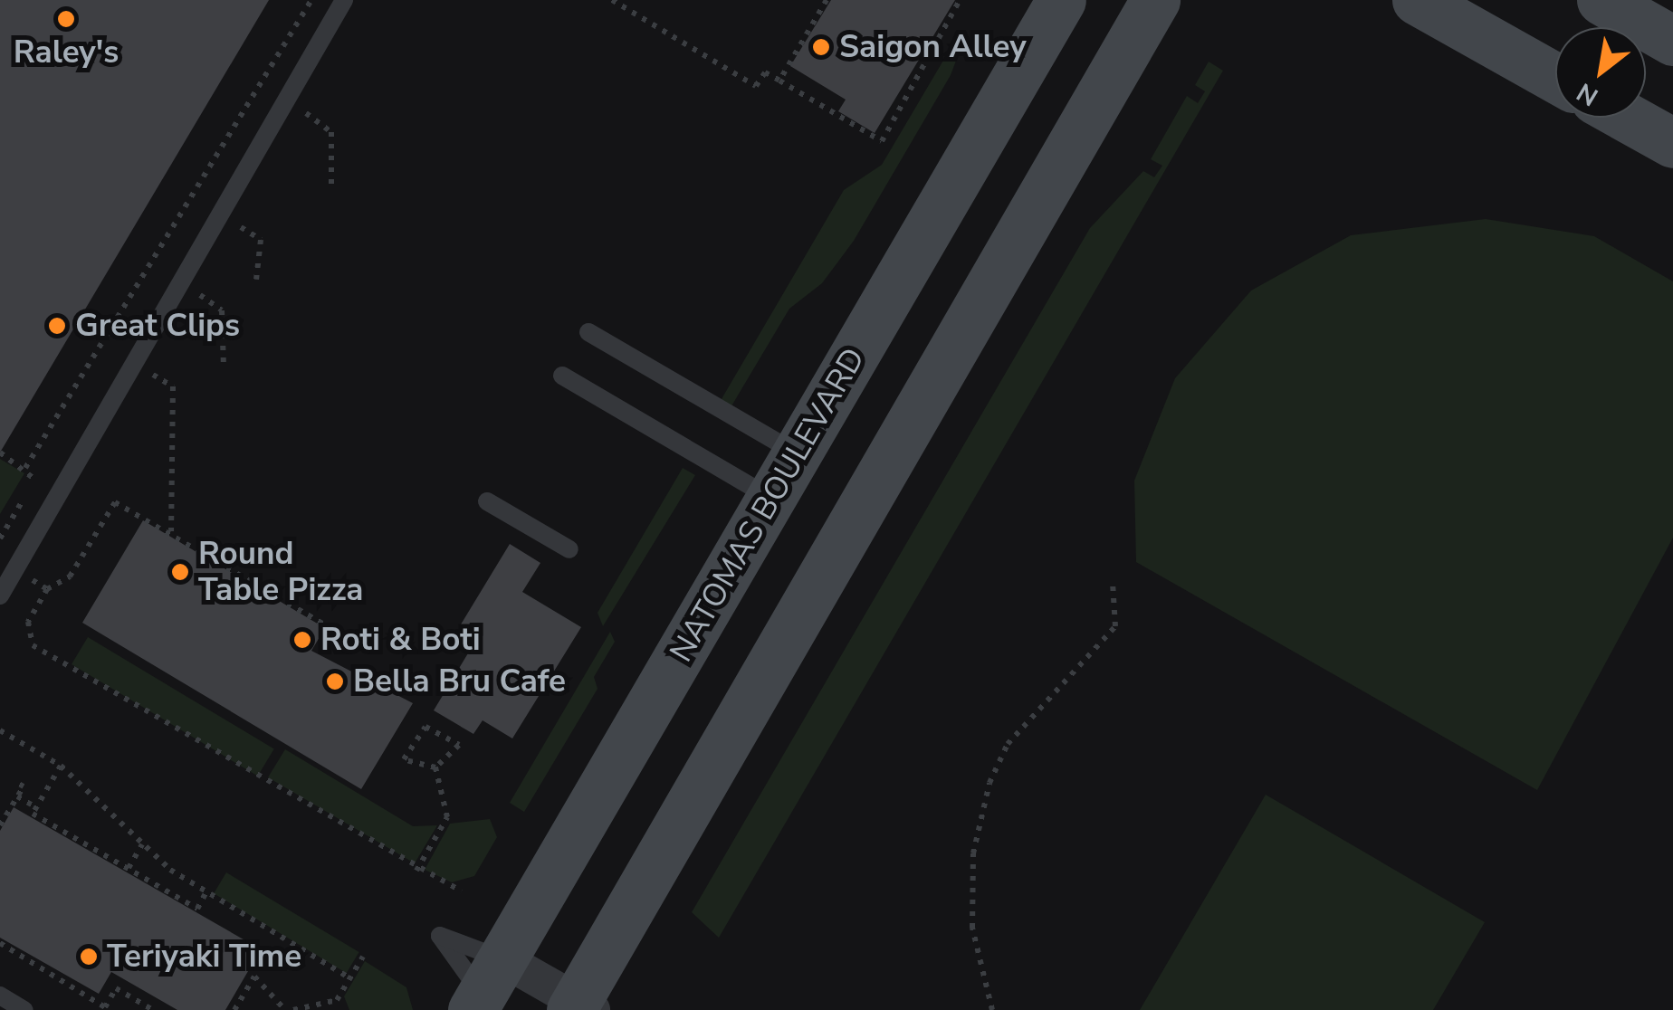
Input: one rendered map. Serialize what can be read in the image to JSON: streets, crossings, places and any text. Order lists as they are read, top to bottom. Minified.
{"streets":{"main road":["NATOMAS BOULEVARD"]},"places":["Raley's","Saigon Alley","Great Clips","Round Table Pizza","Roti & Boti","Bella Bru Cafe","Teriyaki Time"],"north":"bottom left"}
